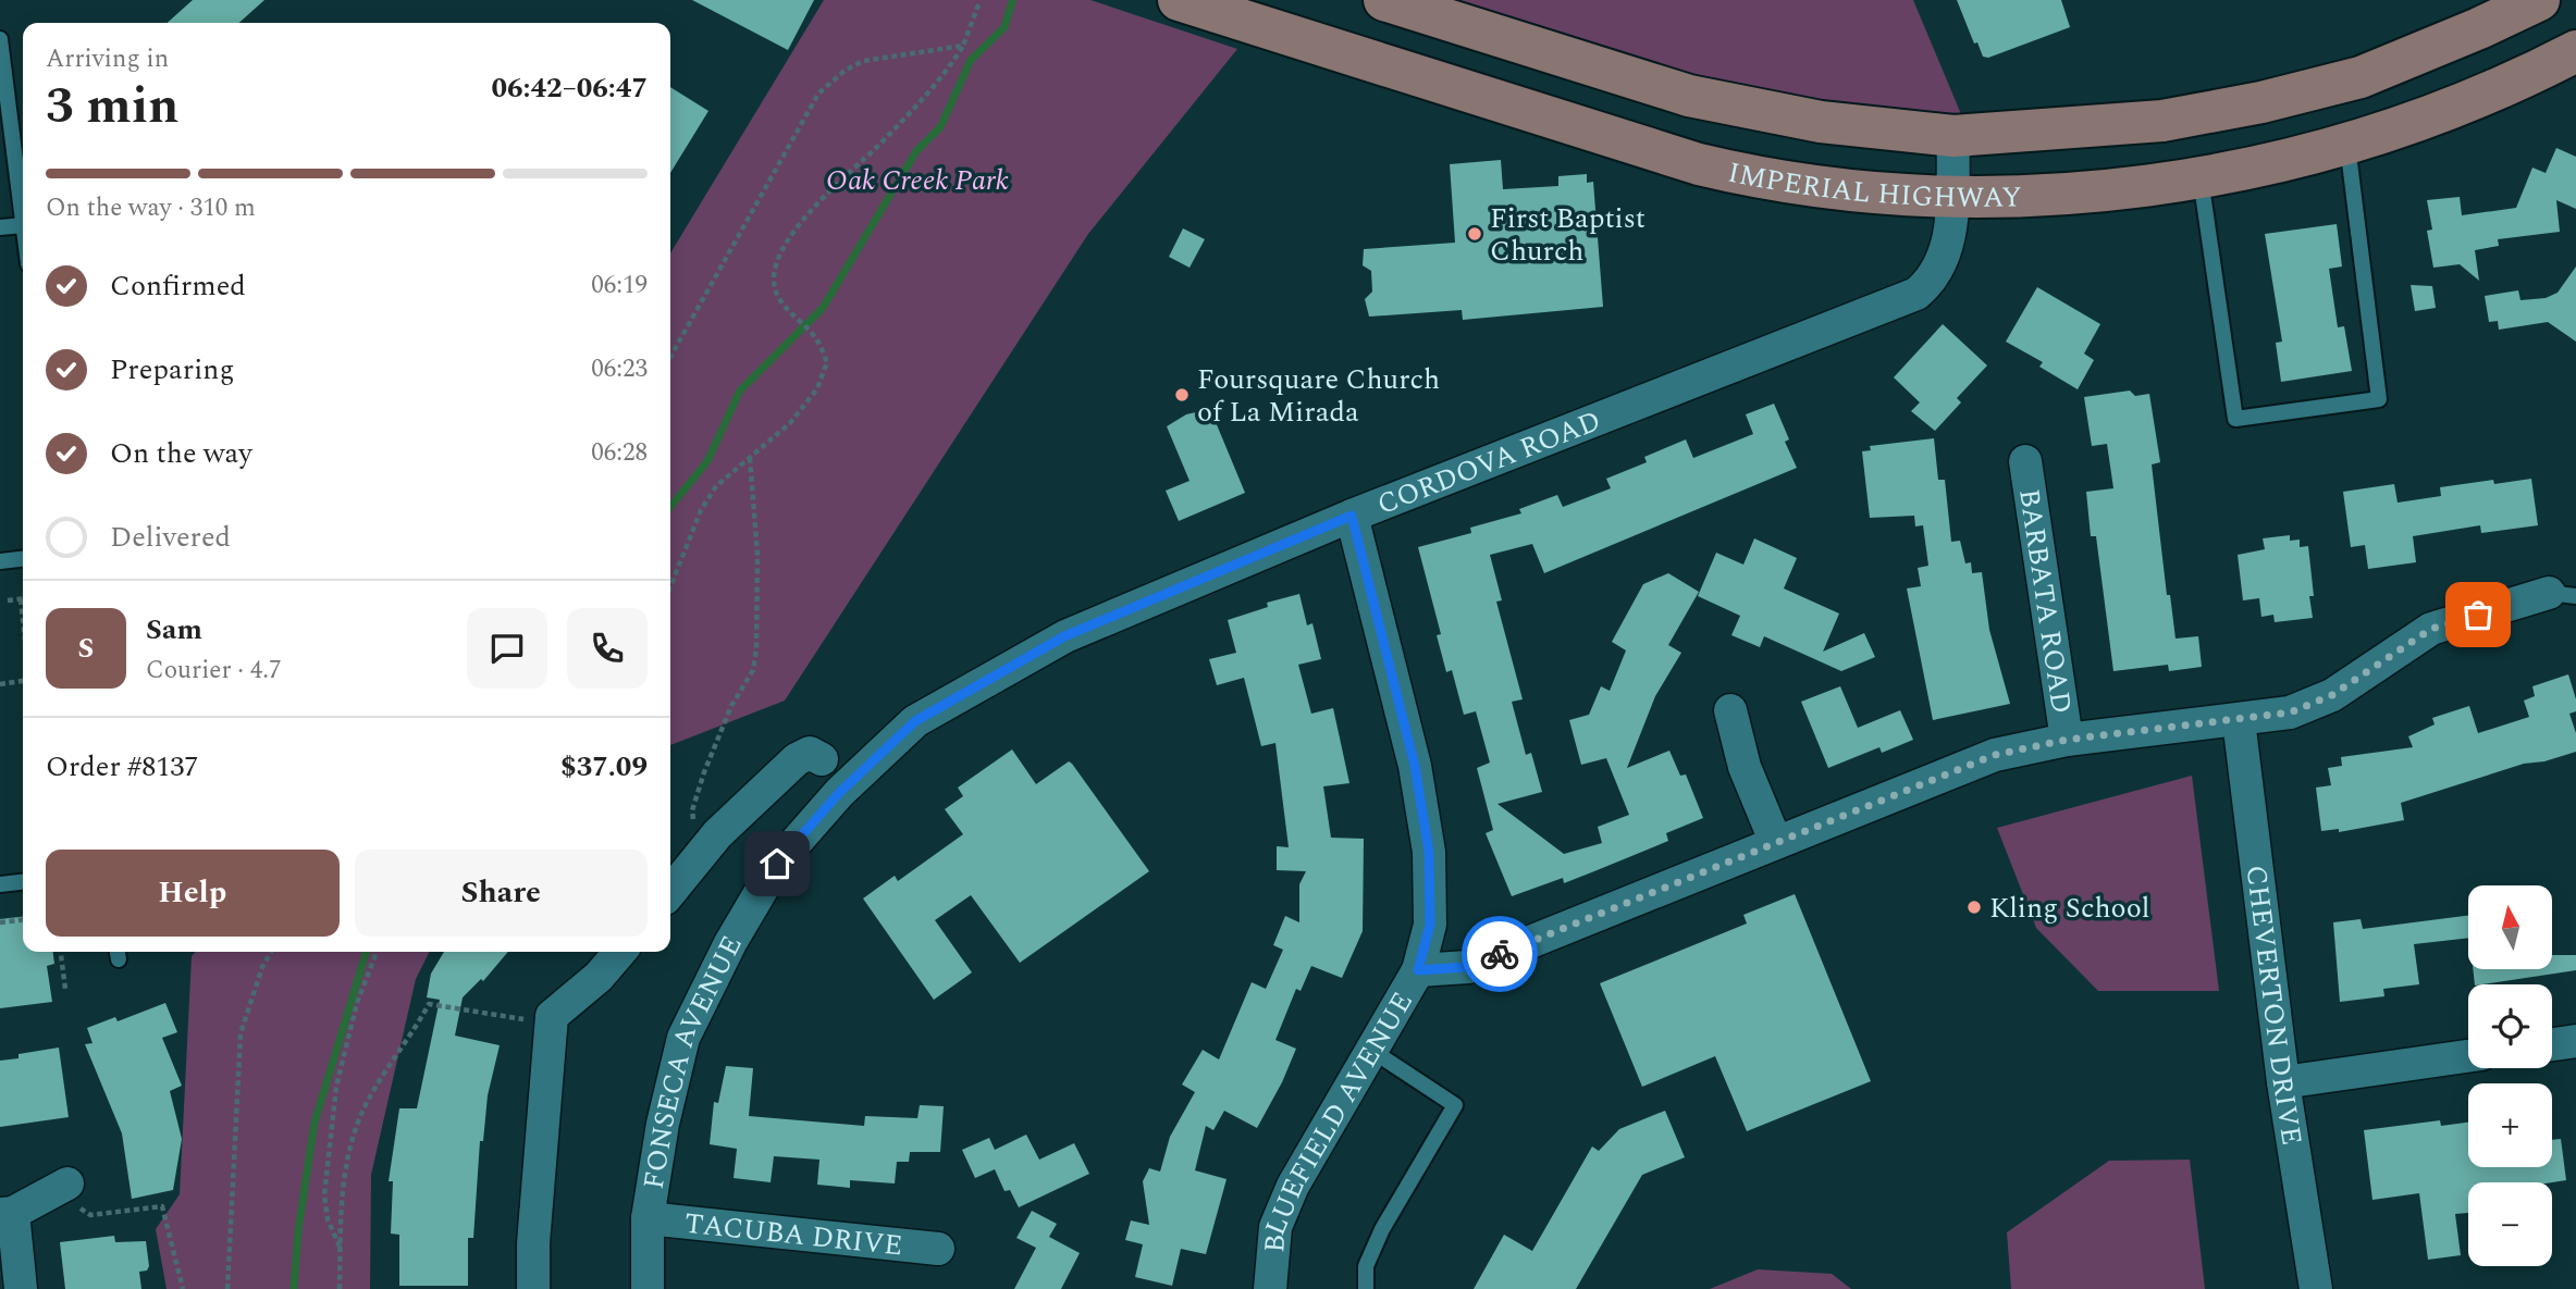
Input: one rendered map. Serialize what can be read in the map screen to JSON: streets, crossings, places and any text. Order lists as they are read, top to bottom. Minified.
{"streets":{"main road":["IMPERIAL HIGHWAY"],"street":["CORDOVA ROAD","BARBATA ROAD","CHEVERTON DRIVE","FONSECA AVENUE","BLUEFIELD AVENUE","TACUBA DRIVE"]},"crossings":[["IMPERIAL HIGHWAY","CORDOVA ROAD"],["CORDOVA ROAD","FONSECA AVENUE"],["CORDOVA ROAD","BLUEFIELD AVENUE"],["FONSECA AVENUE","TACUBA DRIVE"]],"parks":["Oak Creek Park"],"places":["First Baptist Church","Foursquare Church of La Mirada","Kling School"],"north":"top","page":{"heading":["3 min","Arriving in","06:42–06:47"],"panel":["Sam","Courier · 4.7","Order #8137","$37.09"],"bar":"On the way · 310 m","list":[["Confirmed","06:19"],["Preparing","06:23"],["On the way","06:28"],"Delivered"],"round":"S","buttons":["Help","Share"],"map_buttons":["+","−"]}}
